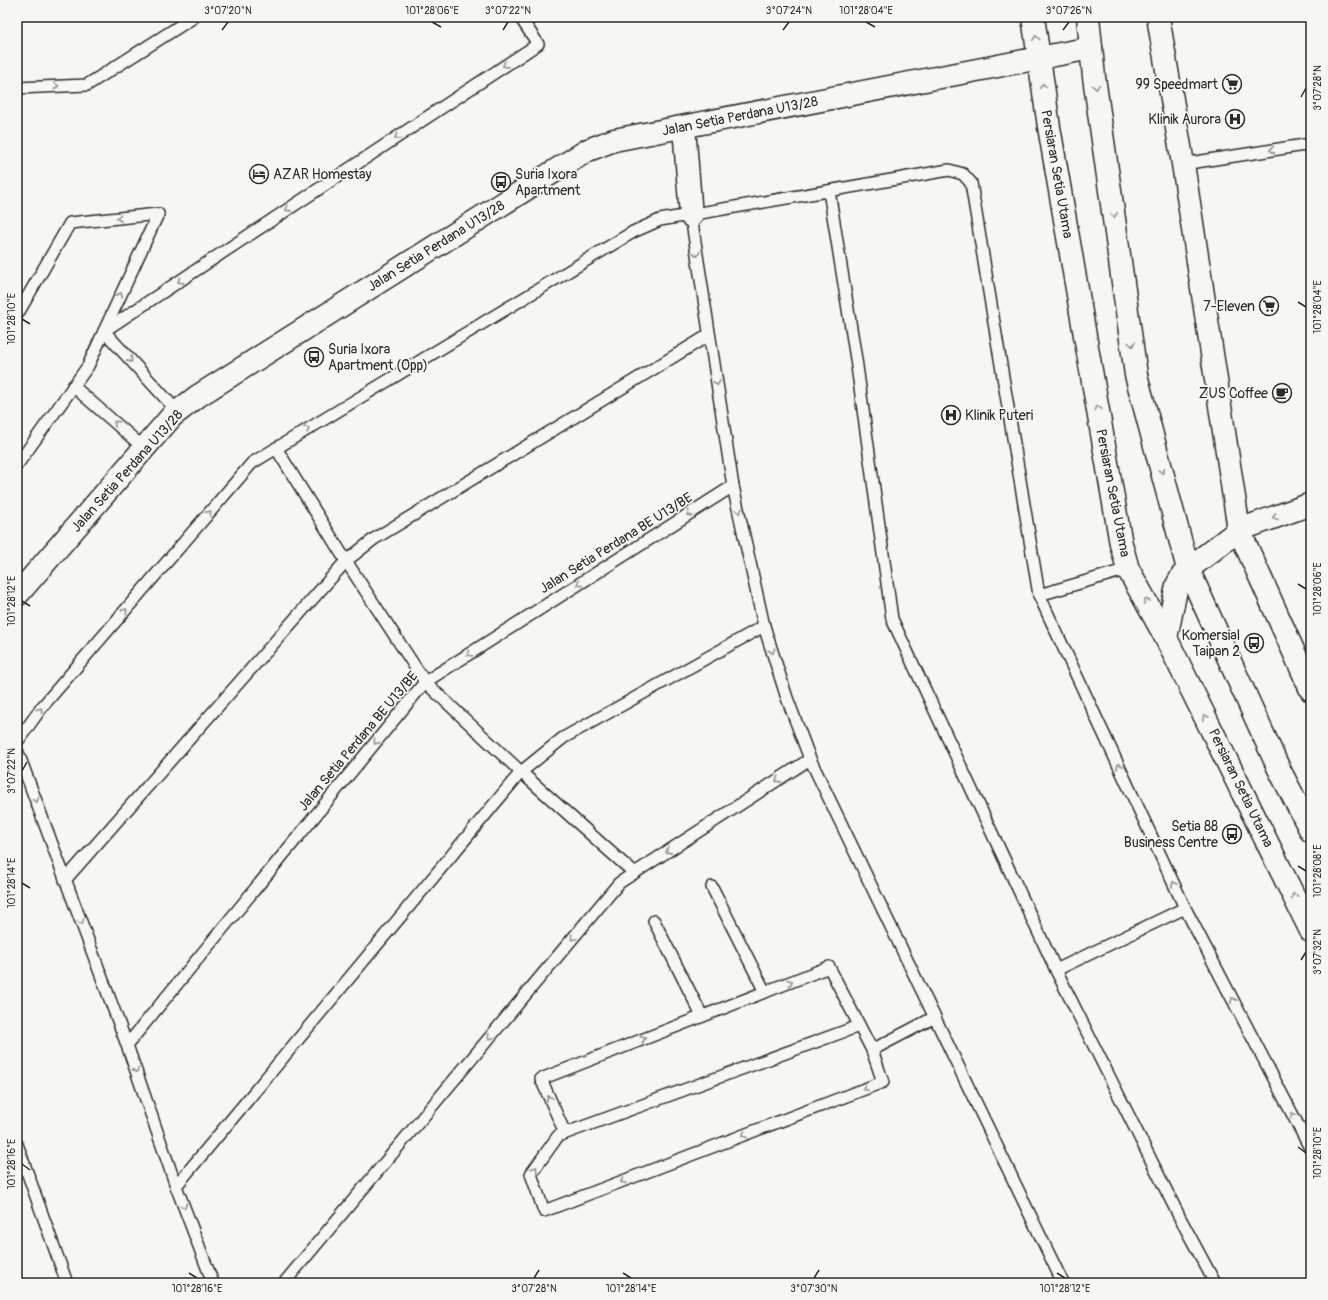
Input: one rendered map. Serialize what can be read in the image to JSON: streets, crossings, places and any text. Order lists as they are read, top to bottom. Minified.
{"streets":{"street":["Jalan Setia Perdana U13/28","Persiaran Setia Utama"],"lane":["Jalan Setia Perdana BE U13/BE"]},"crossings":[["Jalan Setia Perdana U13/28","Persiaran Setia Utama"]],"one_way":["Jalan Setia Perdana BE U13/BE"],"places":{"supermarket":["99 Speedmart","7-Eleven"],"hospital":["Klinik Aurora","Klinik Puteri"],"hotel":["AZAR Homestay"],"bus stop":["Suria Ixora Apartment","Suria Ixora Apartment (Opp)","Komersial Taipan 2","Setia 88 Business Centre"],"cafe":["ZUS Coffee"]},"coordinates":["3°07'20\"N","101°28'06\"E","3°07'22\"N","3°07'24\"N","101°28'04\"E","3°07'26\"N","3°07'28\"N","101°28'10\"E","101°28'12\"E","101°28'08\"E","101°28'14\"E","3°07'32\"N","101°28'16\"E","3°07'30\"N"]}
